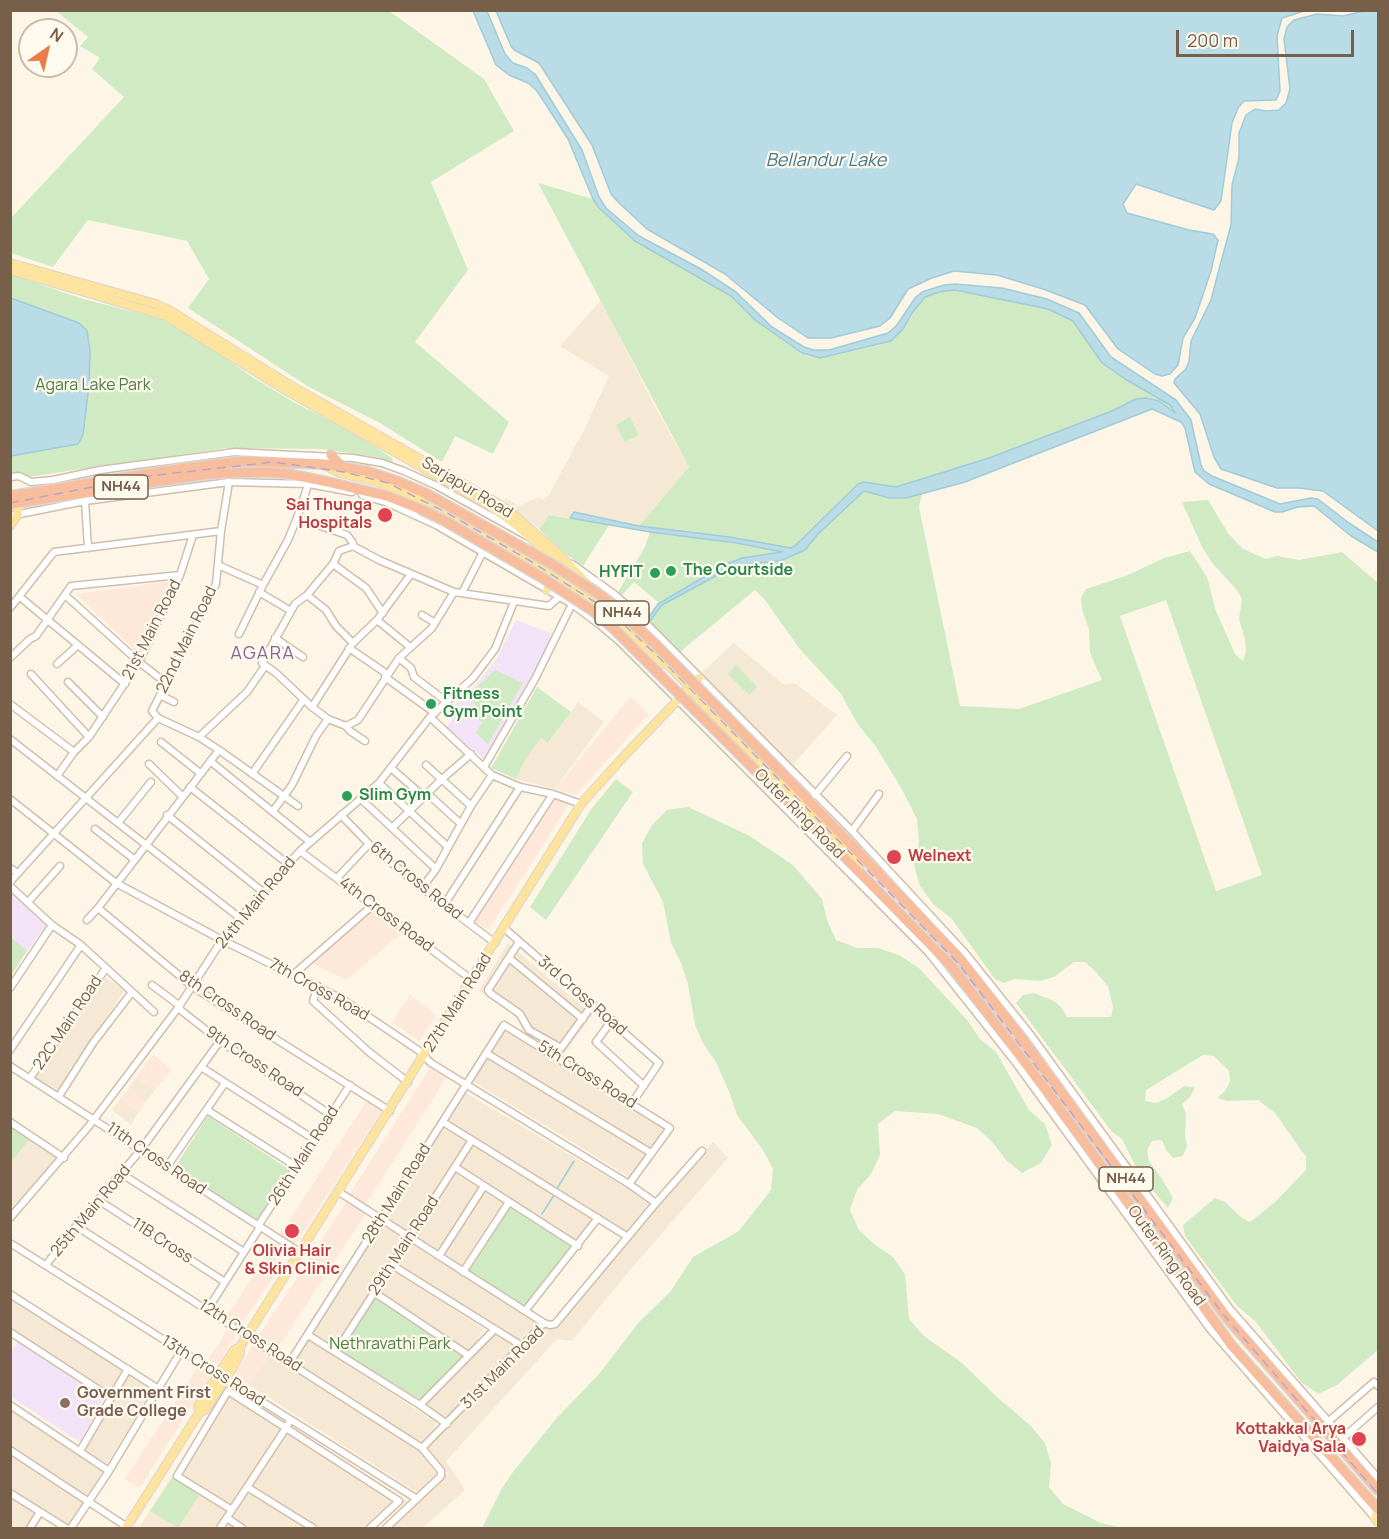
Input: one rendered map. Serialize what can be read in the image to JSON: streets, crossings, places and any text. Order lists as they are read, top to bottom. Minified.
{"streets":{"highway":["NH44","Outer Ring Road"],"main road":["Sarjapur Road","27th Main Road"],"street":["21st Main Road","22nd Main Road","6th Cross Road","24th Main Road","4th Cross Road","7th Cross Road","3rd Cross Road","8th Cross Road","22C Main Road","9th Cross Road","5th Cross Road","26th Main Road","11th Cross Road","28th Main Road","25th Main Road","11B Cross","29th Main Road","12th Cross Road","31st Main Road","13th Cross Road"]},"crossings":[["Sarjapur Road","Outer Ring Road"],["Sarjapur Road","27th Main Road"],["22nd Main Road","7th Cross Road"],["6th Cross Road","24th Main Road"],["6th Cross Road","27th Main Road"],["24th Main Road","4th Cross Road"],["24th Main Road","7th Cross Road"],["24th Main Road","8th Cross Road"],["24th Main Road","9th Cross Road"],["24th Main Road","11th Cross Road"],["4th Cross Road","27th Main Road"],["7th Cross Road","27th Main Road"],["7th Cross Road","28th Main Road"],["7th Cross Road","31st Main Road"],["3rd Cross Road","27th Main Road"],["27th Main Road","8th Cross Road"],["27th Main Road","11th Cross Road"],["27th Main Road","12th Cross Road"],["27th Main Road","13th Cross Road"],["8th Cross Road","26th Main Road"],["22C Main Road","11th Cross Road"],["9th Cross Road","26th Main Road"],["9th Cross Road","25th Main Road"],["5th Cross Road","28th Main Road"],["26th Main Road","11th Cross Road"],["26th Main Road","11B Cross"],["26th Main Road","12th Cross Road"],["11th Cross Road","25th Main Road"],["28th Main Road","12th Cross Road"],["25th Main Road","11B Cross"],["25th Main Road","12th Cross Road"],["25th Main Road","13th Cross Road"],["12th Cross Road","31st Main Road"]],"districts":["AGARA"],"water":["Bellandur Lake"],"parks":["Agara Lake Park","Nethravathi Park"],"places":["Sai Thunga Hospitals","The Courtside","HYFIT","Fitness Gym Point","Slim Gym","Welnext","Olivia Hair & Skin Clinic","Government First Grade College","Kottakkal Arya Vaidya Sala"],"scale_bar":"200 m","north":"top right"}
